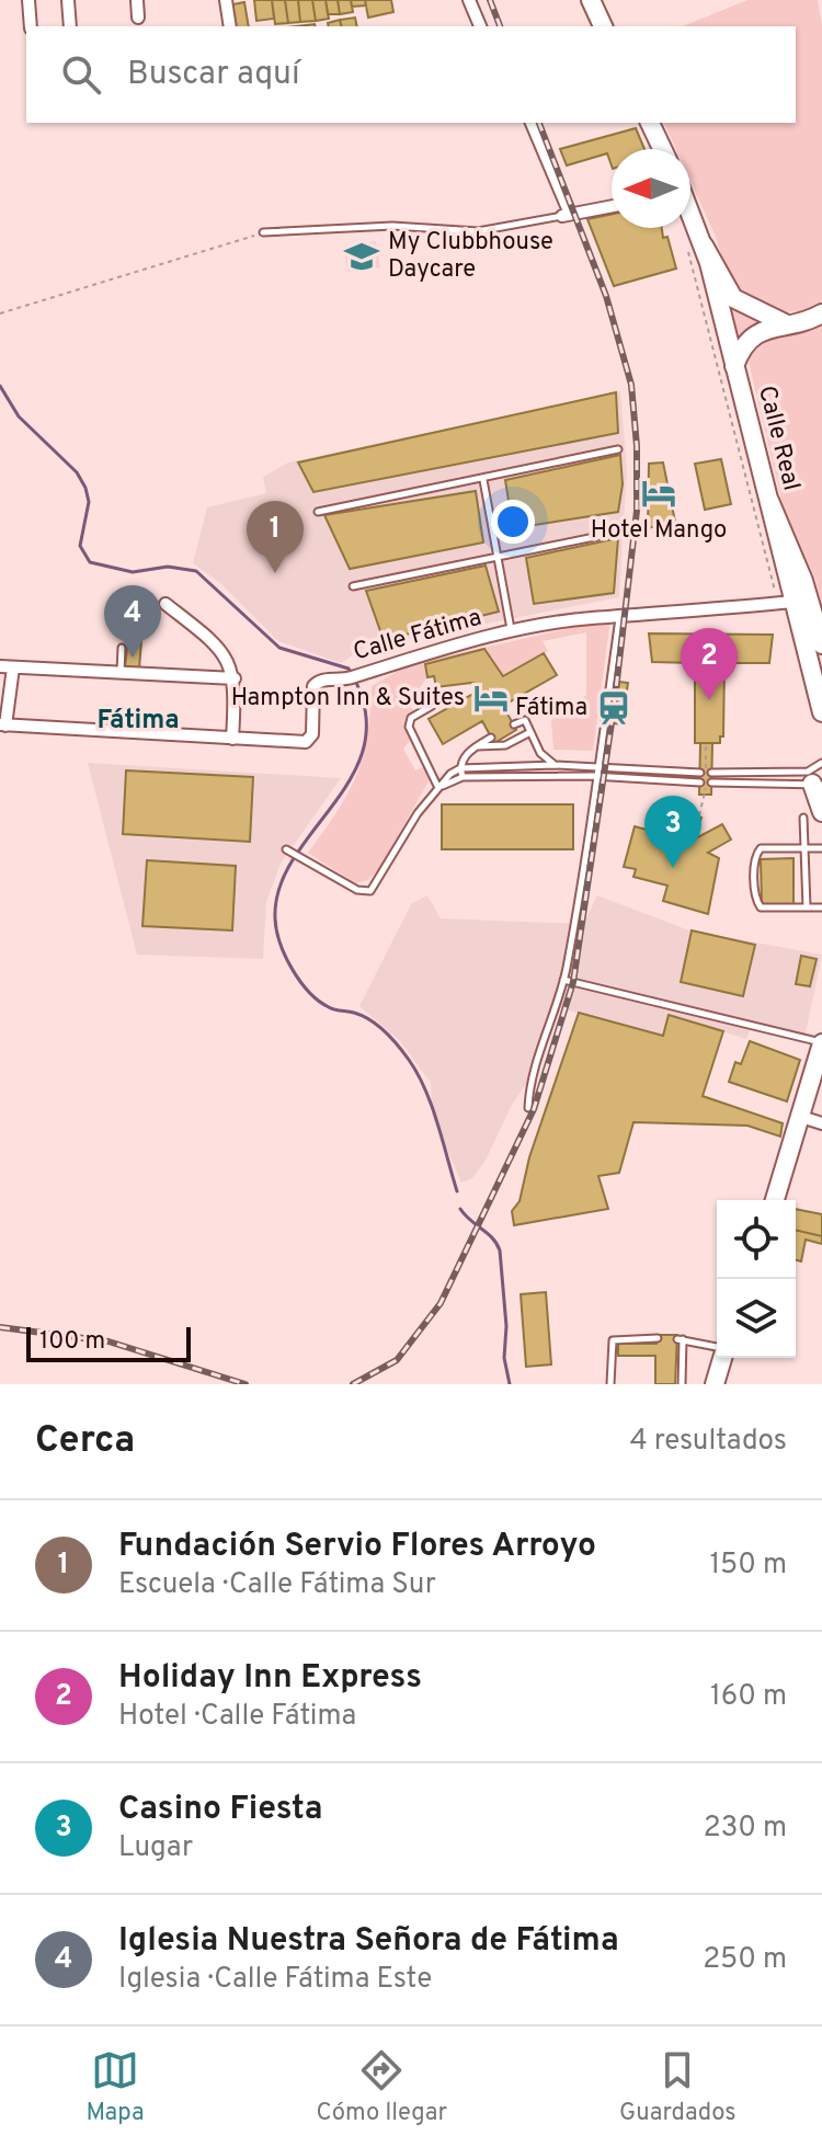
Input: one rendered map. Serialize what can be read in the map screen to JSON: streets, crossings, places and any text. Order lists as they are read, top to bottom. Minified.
{"streets":{"main road":["Calle Real"],"street":["Calle Fátima"]},"crossings":[["Calle Real","Calle Fátima"]],"districts":["Fátima"],"places":{"school or university":["My Clubbhouse Daycare"],"hotel":["Hotel Mango","Hampton Inn & Suites"],"station":["Fátima"]},"scale_bar":"100 m","north":"left","page":{"search":"Buscar aquí","pins":["1","4","2","3"],"scale":"100 m","heading":["Cerca","4 resultados"],"list":[{"mark":"1","name":"Fundación Servio Flores Arroyo","note":"Escuela · Calle Fátima Sur","value":"150 m"},{"mark":"2","name":"Holiday Inn Express","note":"Hotel · Calle Fátima","value":"160 m"},{"mark":"3","name":"Casino Fiesta","note":"Lugar","value":"230 m"},{"mark":"4","name":"Iglesia Nuestra Señora de Fátima","note":"Iglesia · Calle Fátima Este","value":"250 m"}],"nav":["Mapa","Cómo llegar","Guardados"]}}
